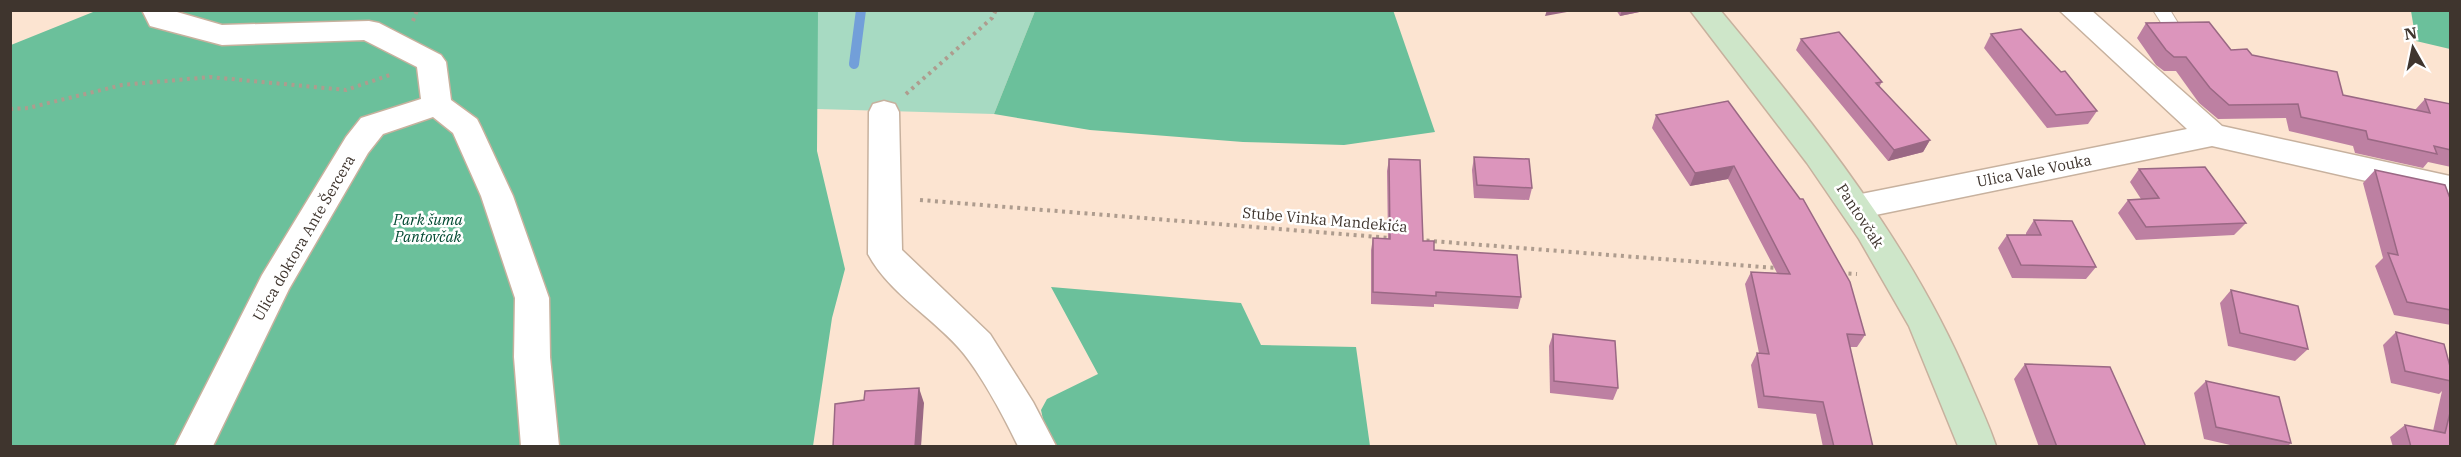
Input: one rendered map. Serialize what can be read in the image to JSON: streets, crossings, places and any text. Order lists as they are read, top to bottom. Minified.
{"streets":{"main road":["Pantovčak"],"street":["Ulica Vale Vouka","Ulica doktora Ante Šercera"],"path":["Stube Vinka Mandekića"]},"crossings":[["Ulica Vale Vouka","Pantovčak"]],"parks":["Park šuma Pantovčak"],"north":"top"}
